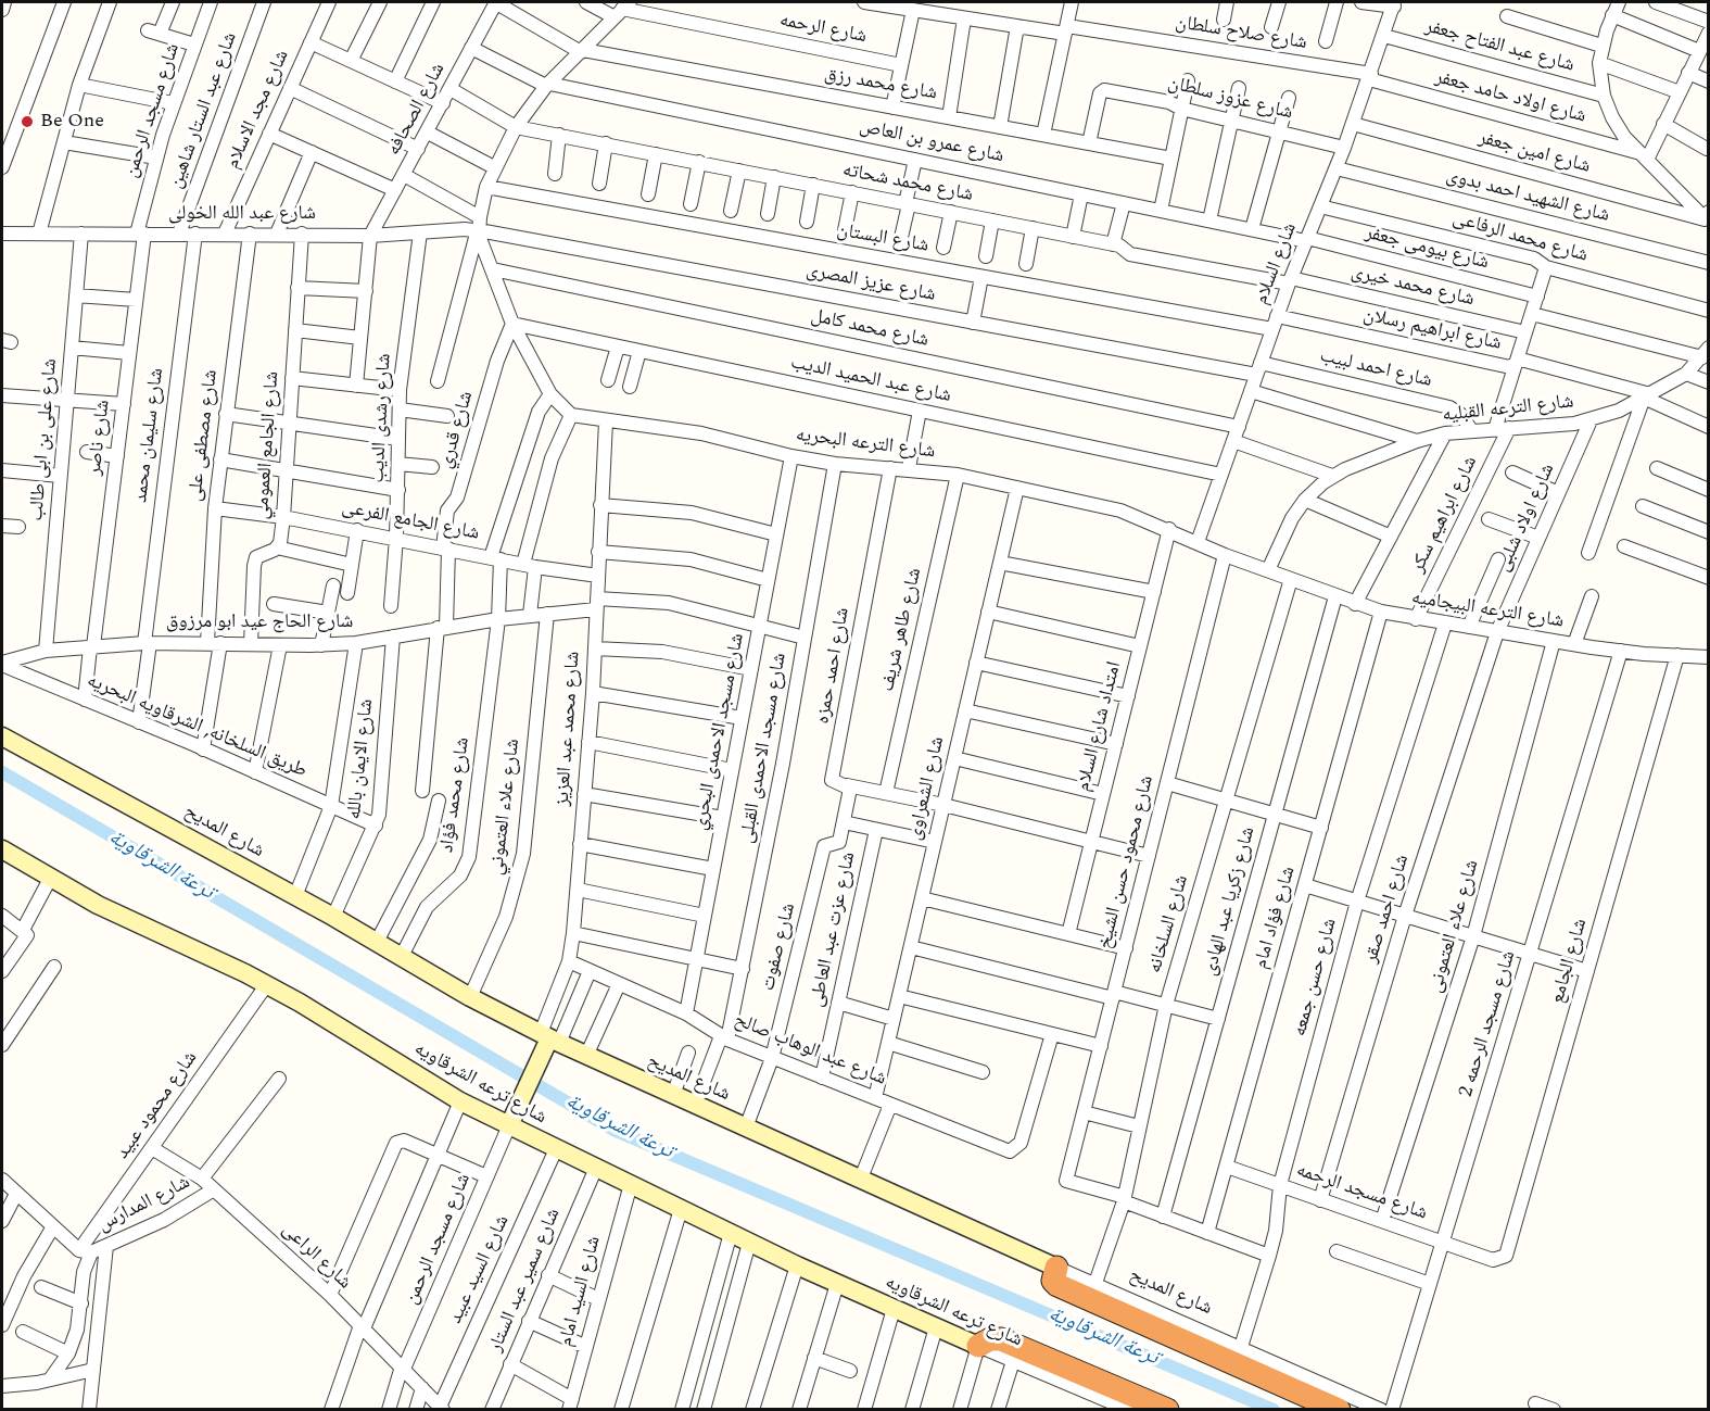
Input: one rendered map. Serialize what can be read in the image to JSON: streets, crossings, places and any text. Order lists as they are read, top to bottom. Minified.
{"streets":{"main road":["شارع المديح","شارع ترعه الشرقاويه"],"street":["شارع الرحمه","شارع صلاح سلطان","شارع عبد الفتاح جعفر","شارع محمد رزق","شارع اولاد حامد جعفر","شارع عزوز سلطان","شارع مجد الاسلام","شارع الصحافه","شارع مسجد الرحمن","شارع عبد الستار شاهين","شارع عمرو بن العاص","شارع امين جعفر","شارع محمد شحاته","شارع الشهيد احمد بدوى","شارع عبد الله الخولى","شارع محمد الرفاعى","شارع البستان","شارع بيومى جعفر","شارع السلام","شارع عزيز المصرى","شارع محمد خيرى","شارع محمد كامل","شارع ابراهيم رسلان","شارع احمد لبيب","شارع عبد الحميد الديب","شارع الترعه القبليه","شارع رشدى الديب","شارع قدري","شارع سليمان محمد","شارع مصطفى على","شارع ناصر","شارع على بن ابى طالب","شارع الترعه البحريه","شارع الجامع العمومي","شارع ابراهيم سكر","شارع اولاد شلبى","شارع الجامع الفرعى","شارع الترعه البيجاميه","شارع الحاج عيد ابو مرزوق","شارع طاهر شريف","شارع احمد حمزه","طريق السلخانه, الشرقاويه البحريه","امتداد شارع السلام","شارع محمد عبد العزيز","شارع مسجد الاحمدى البحري","شارع مسجد الاحمدى القبلى","شارع الايمان بالله","شارع الشعراوى","شارع محمد فؤاد","شارع علاء العتموني","شارع محمود حسن الشيخ","شارع زكريا عبد الهادى","شارع احمد صقر","شارع فؤاد امام","شارع السلخانه","شارع علاء العتمونى","شارع عزت عبد العاطى","شارع صفوت","شارع الجامع","شارع حسن جمعه","شارع مسجد الرحمه 2","شارع عبد الوهاب صالح","شارع محمود عبيد","شارع مسجد الرحمه","شارع المدارس","شارع الراعى","شارع السيد عبيد","شارع سمير عبد الستار","شارع السيد امام"]},"crossings":[["شارع صلاح سلطان","شارع اولاد حامد جعفر"],["شارع صلاح سلطان","شارع السلام"],["شارع عبد الفتاح جعفر","شارع السلام"],["شارع محمد رزق","شارع عزوز سلطان"],["شارع محمد رزق","شارع الصحافه"],["شارع اولاد حامد جعفر","شارع السلام"],["شارع عزوز سلطان","شارع السلام"],["شارع مجد الاسلام","شارع عبد الله الخولى"],["شارع الصحافه","شارع عمرو بن العاص"],["شارع الصحافه","شارع عبد الله الخولى"],["شارع مسجد الرحمن","شارع عبد الله الخولى"],["شارع مسجد الرحمن","شارع ناصر"],["شارع مسجد الرحمن","شارع ترعه الشرقاويه"],["شارع مسجد الرحمن","شارع الراعى"],["شارع عبد الستار شاهين","شارع عبد الله الخولى"],["شارع عمرو بن العاص","شارع بيومى جعفر"],["شارع عمرو بن العاص","شارع السلام"],["شارع امين جعفر","شارع السلام"],["شارع محمد شحاته","شارع السلام"],["شارع محمد شحاته","شارع محمد خيرى"],["شارع الشهيد احمد بدوى","شارع السلام"],["شارع عبد الله الخولى","شارع عزيز المصرى"],["شارع عبد الله الخولى","شارع رشدى الديب"],["شارع عبد الله الخولى","شارع سليمان محمد"],["شارع عبد الله الخولى","شارع مصطفى على"],["شارع عبد الله الخولى","شارع ناصر"],["شارع عبد الله الخولى","شارع على بن ابى طالب"],["شارع عبد الله الخولى","شارع الجامع العمومي"],["شارع محمد الرفاعى","شارع السلام"],["شارع محمد الرفاعى","شارع ابراهيم سكر"],["شارع البستان","شارع السلام"],["شارع البستان","شارع ابراهيم رسلان"],["شارع بيومى جعفر","شارع السلام"],["شارع بيومى جعفر","شارع ابراهيم سكر"],["شارع السلام","شارع عزيز المصرى"],["شارع السلام","شارع محمد خيرى"],["شارع السلام","شارع محمد كامل"],["شارع السلام","شارع ابراهيم رسلان"],["شارع السلام","شارع احمد لبيب"],["شارع السلام","شارع عبد الحميد الديب"],["شارع السلام","شارع الترعه البحريه"],["شارع عزيز المصرى","شارع احمد لبيب"],["شارع محمد خيرى","شارع ابراهيم سكر"],["شارع ابراهيم رسلان","شارع الترعه القبليه"],["شارع ابراهيم رسلان","شارع ابراهيم سكر"],["شارع احمد لبيب","شارع الترعه القبليه"],["شارع عبد الحميد الديب","شارع قدري"],["شارع الترعه القبليه","شارع الترعه البحريه"],["شارع الترعه القبليه","شارع ابراهيم سكر"],["شارع الترعه القبليه","شارع اولاد شلبى"],["شارع الترعه القبليه","شارع الترعه البيجاميه"],["شارع رشدى الديب","شارع الجامع الفرعى"],["شارع قدري","شارع الجامع الفرعى"],["شارع قدري","شارع الحاج عيد ابو مرزوق"],["شارع سليمان محمد","شارع الحاج عيد ابو مرزوق"],["شارع سليمان محمد","طريق السلخانه, الشرقاويه البحريه"],["شارع مصطفى على","شارع الجامع الفرعى"],["شارع مصطفى على","شارع الحاج عيد ابو مرزوق"],["شارع مصطفى على","طريق السلخانه, الشرقاويه البحريه"],["شارع ناصر","شارع الحاج عيد ابو مرزوق"],["شارع ناصر","طريق السلخانه, الشرقاويه البحريه"],["شارع على بن ابى طالب","شارع الحاج عيد ابو مرزوق"],["شارع الترعه البحريه","شارع الترعه البيجاميه"],["شارع الترعه البحريه","شارع طاهر شريف"],["شارع الترعه البحريه","شارع احمد حمزه"],["شارع الترعه البحريه","امتداد شارع السلام"],["شارع الترعه البحريه","شارع محمد عبد العزيز"],["شارع الترعه البحريه","شارع مسجد الاحمدى البحري"],["شارع الترعه البحريه","شارع مسجد الاحمدى القبلى"],["شارع الترعه البحريه","شارع الشعراوى"],["شارع الترعه البحريه","شارع محمود حسن الشيخ"],["شارع الجامع العمومي","شارع الجامع الفرعى"],["شارع الجامع العمومي","شارع الحاج عيد ابو مرزوق"],["شارع ابراهيم سكر","شارع الترعه البيجاميه"],["شارع اولاد شلبى","شارع الترعه البيجاميه"],["شارع اولاد شلبى","شارع احمد صقر"],["شارع الجامع الفرعى","شارع محمد عبد العزيز"],["شارع الجامع الفرعى","شارع محمد فؤاد"],["شارع الترعه البيجاميه","شارع زكريا عبد الهادى"],["شارع الترعه البيجاميه","شارع احمد صقر"],["شارع الترعه البيجاميه","شارع فؤاد امام"],["شارع الترعه البيجاميه","شارع السلخانه"],["شارع الترعه البيجاميه","شارع علاء العتمونى"],["شارع الترعه البيجاميه","شارع الجامع"],["شارع الترعه البيجاميه","شارع حسن جمعه"],["شارع الترعه البيجاميه","شارع مسجد الرحمه 2"],["شارع الحاج عيد ابو مرزوق","طريق السلخانه, الشرقاويه البحريه"],["شارع الحاج عيد ابو مرزوق","شارع محمد عبد العزيز"],["شارع الحاج عيد ابو مرزوق","شارع مسجد الاحمدى البحري"],["شارع الحاج عيد ابو مرزوق","شارع مسجد الاحمدى القبلى"],["شارع الحاج عيد ابو مرزوق","شارع الايمان بالله"],["شارع الحاج عيد ابو مرزوق","شارع محمد فؤاد"],["شارع الحاج عيد ابو مرزوق","شارع علاء العتموني"],["طريق السلخانه, الشرقاويه البحريه","شارع الايمان بالله"],["شارع محمد عبد العزيز","شارع المديح"],["شارع محمد عبد العزيز","شارع عبد الوهاب صالح"],["شارع مسجد الاحمدى البحري","شارع عبد الوهاب صالح"],["شارع مسجد الاحمدى القبلى","شارع المديح"],["شارع مسجد الاحمدى القبلى","شارع عبد الوهاب صالح"],["شارع الايمان بالله","شارع المديح"],["شارع الشعراوى","شارع عبد الوهاب صالح"],["شارع محمد فؤاد","شارع المديح"],["شارع علاء العتموني","شارع المديح"],["شارع المديح","شارع السلخانه"],["شارع المديح","شارع صفوت"],["شارع المديح","شارع حسن جمعه"],["شارع محمود حسن الشيخ","شارع السلخانه"],["شارع احمد صقر","شارع مسجد الرحمه"],["شارع فؤاد امام","شارع مسجد الرحمه"],["شارع علاء العتمونى","شارع مسجد الرحمه"],["شارع عزت عبد العاطى","شارع عبد الوهاب صالح"],["شارع صفوت","شارع عبد الوهاب صالح"],["شارع الجامع","شارع مسجد الرحمه"],["شارع حسن جمعه","شارع مسجد الرحمه"],["شارع مسجد الرحمه 2","شارع مسجد الرحمه"],["شارع ترعه الشرقاويه","شارع محمود عبيد"],["شارع ترعه الشرقاويه","شارع السيد عبيد"],["شارع ترعه الشرقاويه","شارع سمير عبد الستار"],["شارع ترعه الشرقاويه","شارع السيد امام"],["شارع محمود عبيد","شارع المدارس"],["شارع محمود عبيد","شارع الراعى"],["شارع المدارس","شارع الراعى"],["شارع الراعى","شارع السيد عبيد"]],"water":["ترعة الشرقاوية"],"places":["Be One"]}
